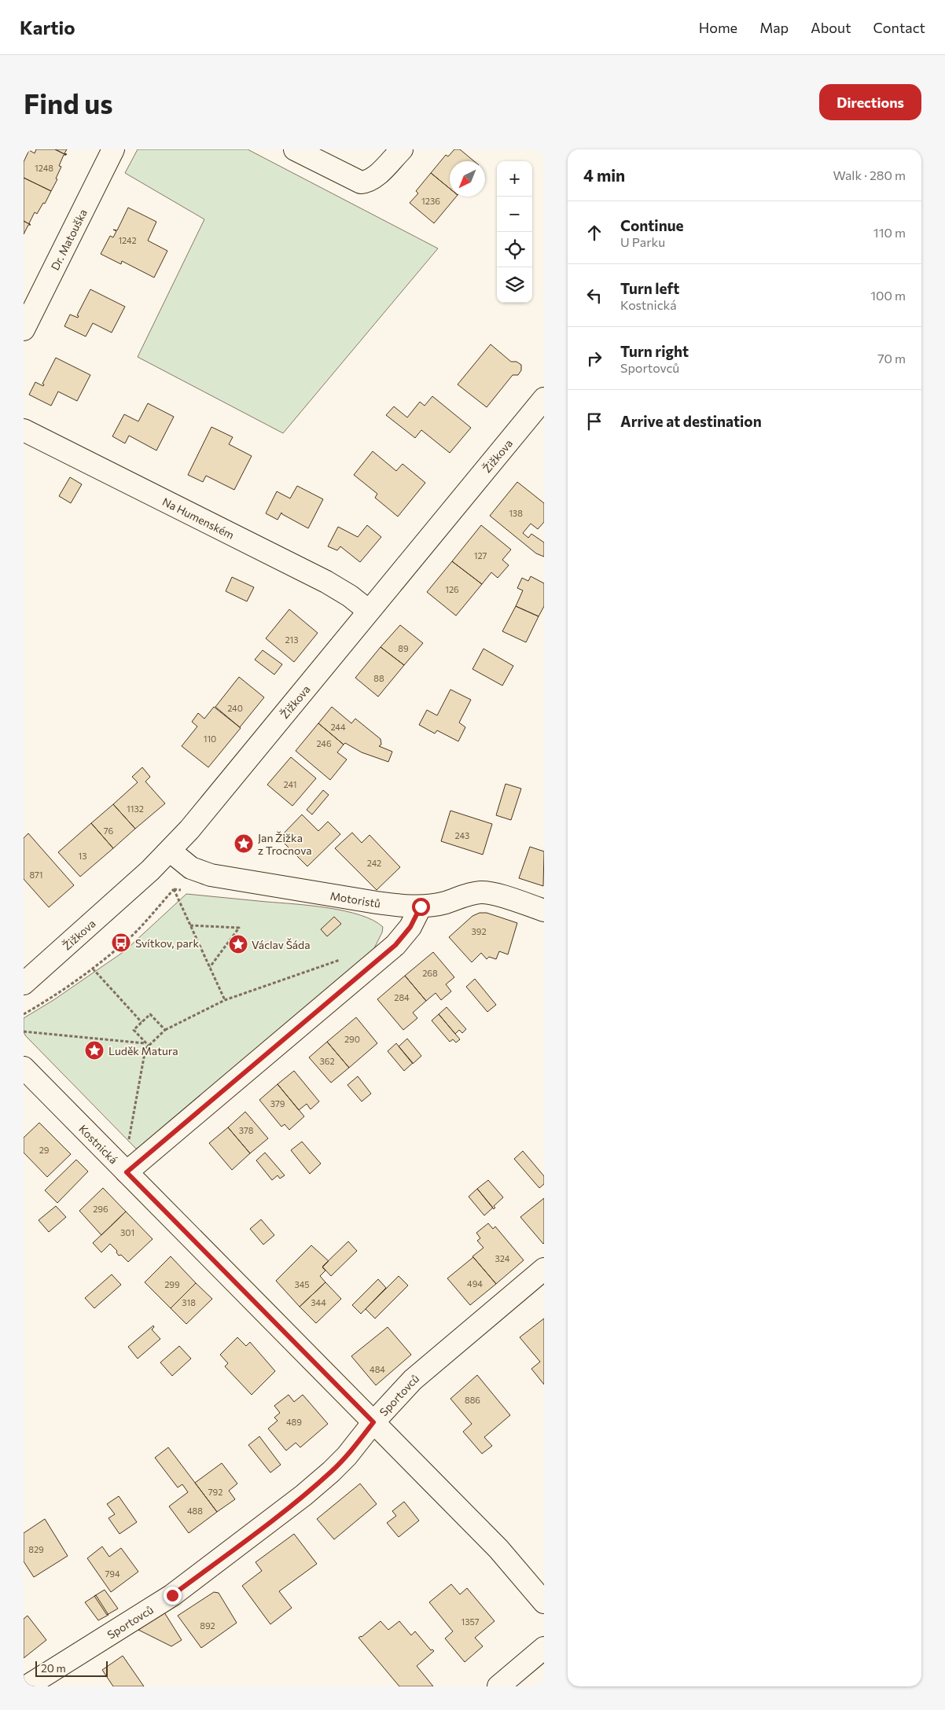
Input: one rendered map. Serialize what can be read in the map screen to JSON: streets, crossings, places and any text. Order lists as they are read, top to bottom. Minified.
{"streets":{"street":["Dr. Matouška","Žižkova","Na Humenském","Motoristů","Kostnická","Sportovců"]},"crossings":[["Žižkova","Na Humenském"],["Žižkova","Motoristů"],["Kostnická","Sportovců"]],"places":{"place":["Jan Žižka z Trocnova","Václav Šáda","Luděk Matura"],"bus stop":["Svítkov, park"]},"house_numbers":["1248","1236","1242","138","127","126","213","89","88","240","244","110","246","241","1132","76","243","13","242","871","392","268","284","290","362","379","378","29","296","301","324","494","299","345","318","344","484","886","489","792","488","829","794","1357","892"],"scale_bar":"20 m","north":"bottom left","page":{"header":"Kartio","nav":["Home","Map","About","Contact"],"buttons":"Directions","title":"Find us","heading":["4 min","Walk · 280 m"],"map_buttons":["+","−"],"list":[["Continue","U Parku","110 m"],["Turn left","Kostnická","100 m"],["Turn right","Sportovců","70 m"],"Arrive at destination"],"scale":"20 m"}}
